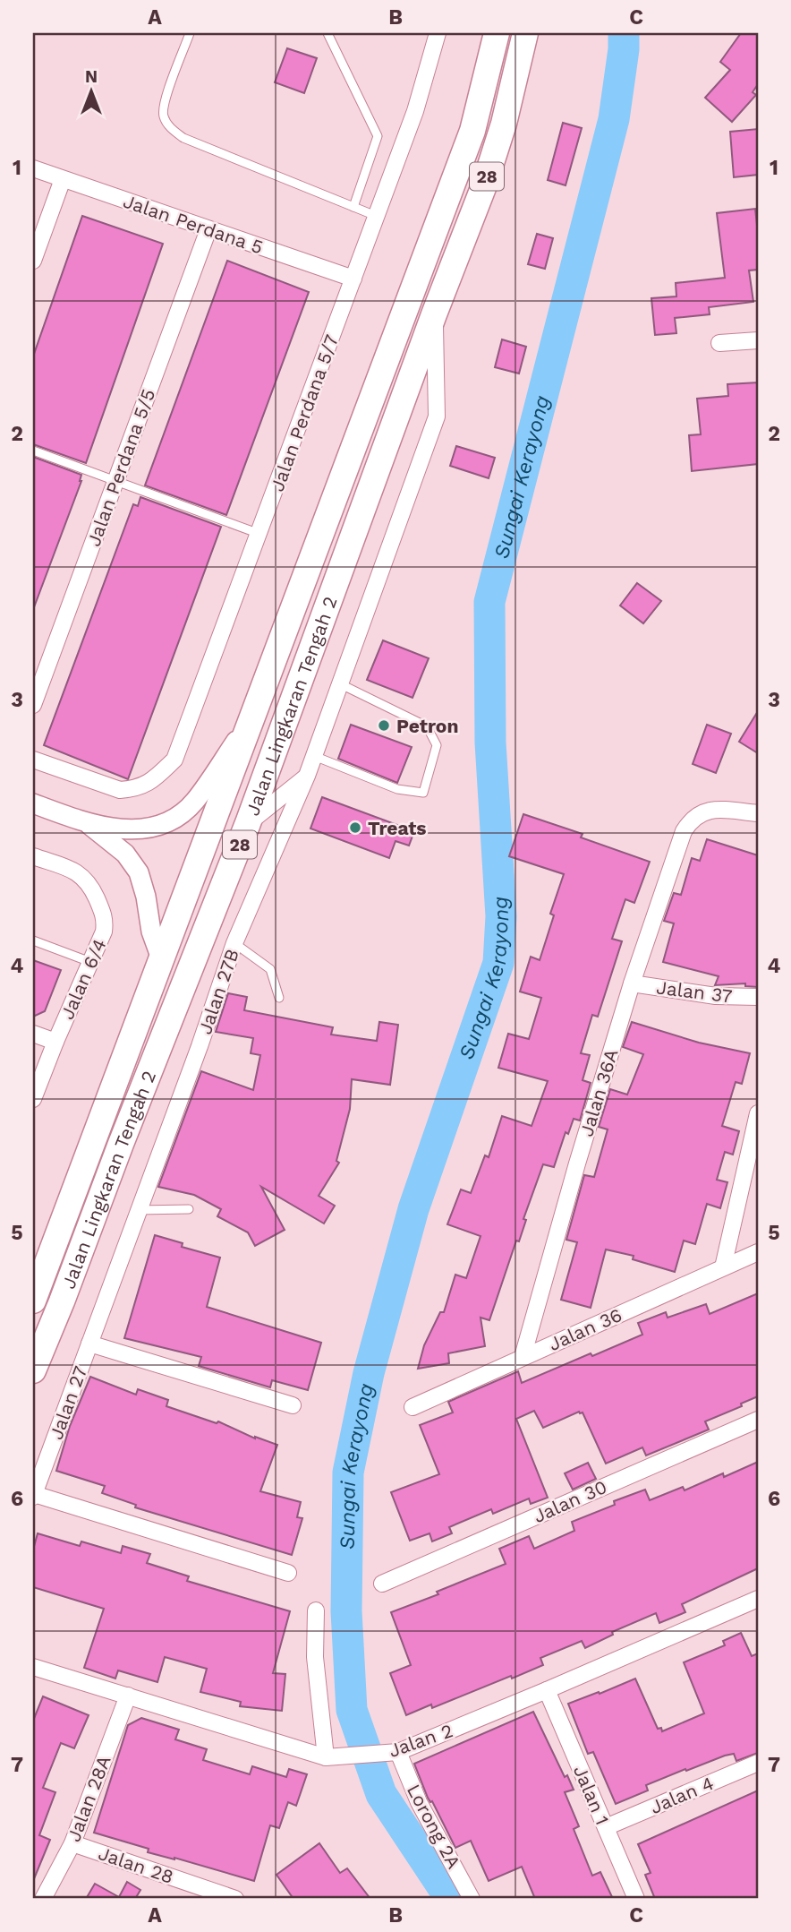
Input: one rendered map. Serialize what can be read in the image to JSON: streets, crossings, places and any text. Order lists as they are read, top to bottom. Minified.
{"streets":{"highway":["28","Jalan Lingkaran Tengah 2"],"street":["Jalan Perdana 5","Jalan Perdana 5/7","Jalan Perdana 5/5","Jalan 6/4","Jalan 27B","Jalan 37","Jalan 36A","Jalan 36","Jalan 27","Jalan 30","Jalan 2","Jalan 1","Jalan 4","Jalan 28A","Lorong 2A","Jalan 28"]},"crossings":[["Jalan Perdana 5","Jalan Perdana 5/7"],["Jalan Perdana 5","Jalan Perdana 5/5"],["Jalan Lingkaran Tengah 2","Jalan 27B"],["Jalan 27B","Jalan 27"],["Jalan 37","Jalan 36A"],["Jalan 36A","Jalan 36"],["Jalan 2","Jalan 1"],["Jalan 2","Jalan 28A"],["Jalan 2","Lorong 2A"],["Jalan 1","Jalan 4"],["Jalan 28A","Jalan 28"]],"water":["Sungai Kerayong"],"places":["Petron","Treats"],"north":"top","grid":{"columns":["A","B","C"],"rows":["1","2","3","4","5","6","7"]}}
